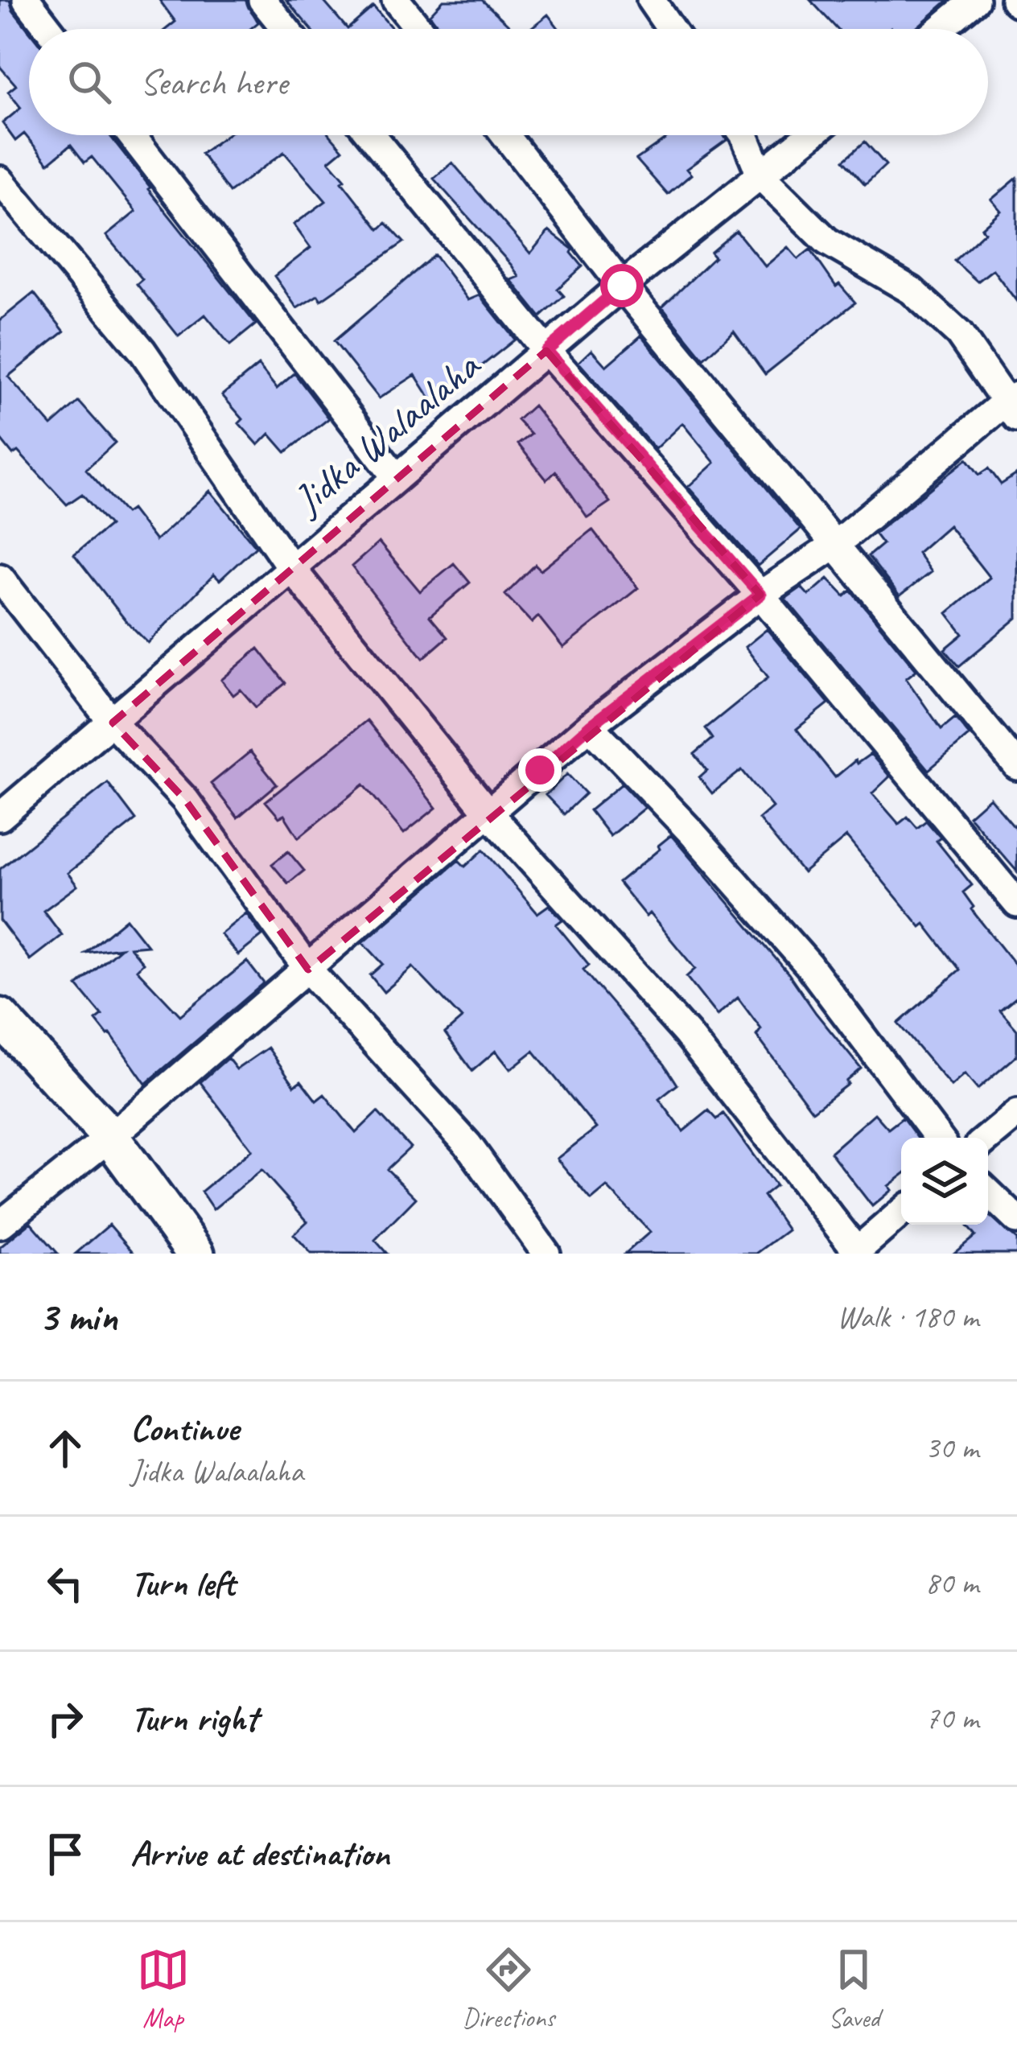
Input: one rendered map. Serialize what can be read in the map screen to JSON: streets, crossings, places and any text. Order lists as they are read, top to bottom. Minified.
{"streets":{"street":["Jidka Walaalaha"]},"page":{"search":"Search here","heading":["3 min","Walk · 180 m"],"list":[["Continue","Jidka Walaalaha","30 m"],["Turn left","80 m"],["Turn right","70 m"],"Arrive at destination"],"nav":["Map","Directions","Saved"]}}
